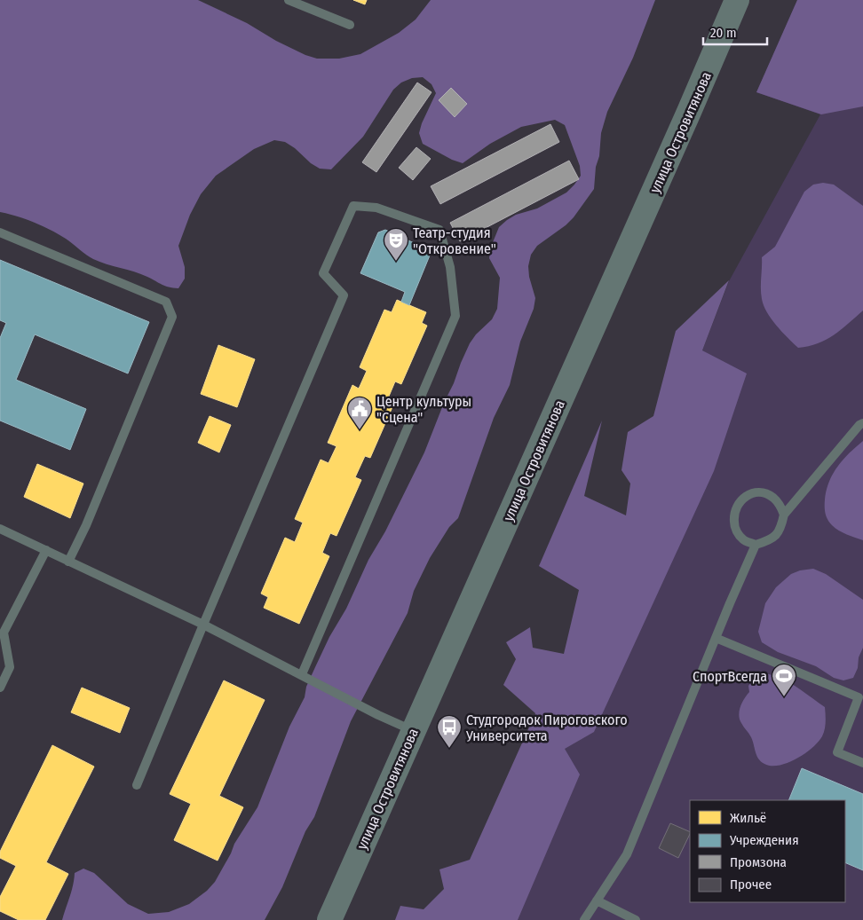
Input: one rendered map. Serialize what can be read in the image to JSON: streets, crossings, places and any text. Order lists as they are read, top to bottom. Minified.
{"streets":{"main road":["улица Островитянова"]},"places":{"theatre":["Театр-студия \"Откровение\""],"public building":["Центр культуры \"Сцена\""],"sports":["СпортВсегда"],"bus stop":["Студгородок Пироговского Университета"]},"legend":["Жильё","Учреждения","Промзона","Прочее"],"scale_bar":"20 m"}
